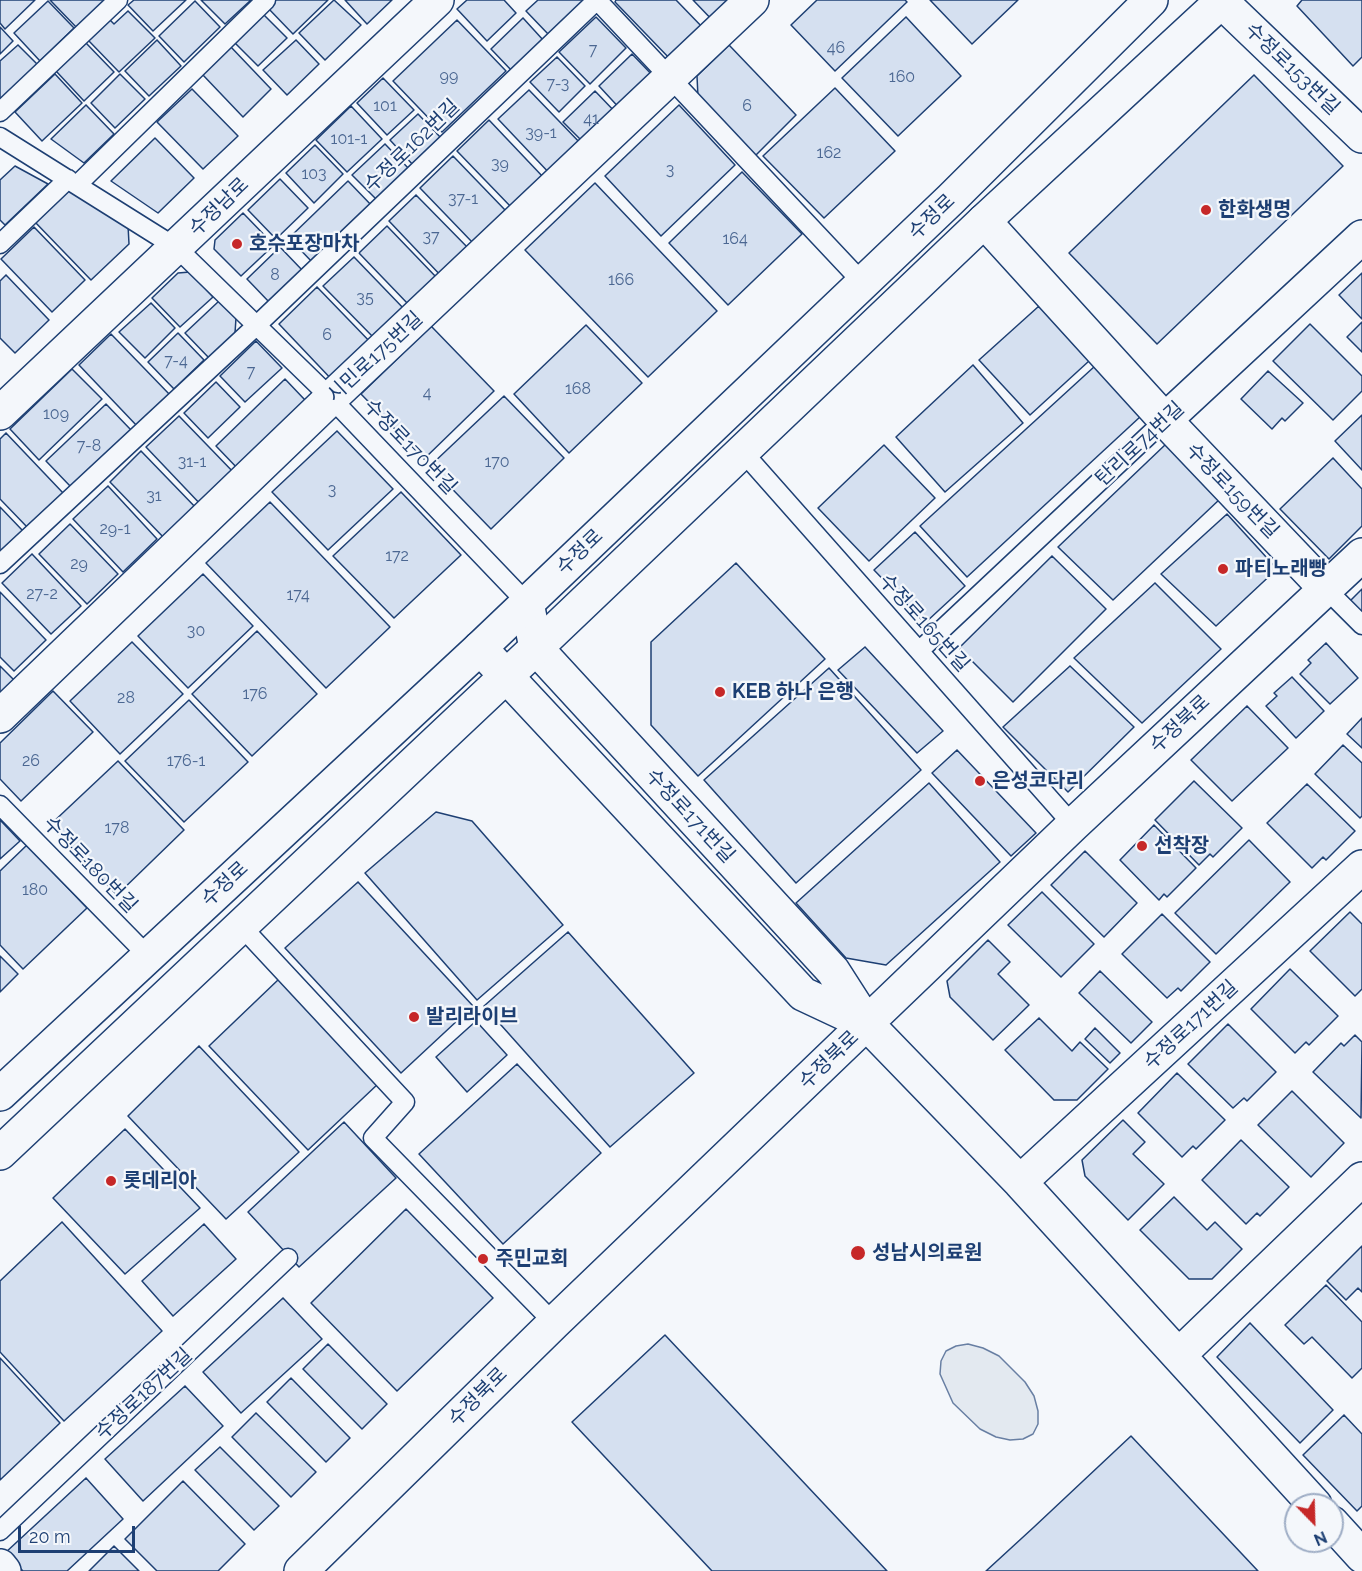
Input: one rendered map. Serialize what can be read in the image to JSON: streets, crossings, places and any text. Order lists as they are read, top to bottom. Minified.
{"streets":{"street":["수정로153번길","수정남로","수정로","시민로175번길","탄리로74번길","수정로159번길","수정북로","수정로171번길"],"lane":["수정로162번길","수정로170번길","수정로165번길","수정로180번길","수정로187번길"]},"crossings":[["수정로153번길","수정로"],["수정로162번길","수정로"],["수정로162번길","시민로175번길"],["수정로162번길","수정로170번길"],["수정남로","수정로170번길"],["수정로","수정로170번길"],["수정로","수정로159번길"],["수정로","수정로165번길"],["수정로","수정로171번길"],["수정로","수정로180번길"],["시민로175번길","수정로170번길"],["탄리로74번길","수정로159번길"],["탄리로74번길","수정로165번길"],["수정로159번길","수정북로"],["수정로165번길","수정북로"],["수정북로","수정로171번길"]],"places":["한화생명","호수포장마차","파티노래빵","KEB 하나 은행","은성코다리","선착장","발리라이브","롯데리아","성남시의료원","주민교회"],"house_numbers":["46","7","99","160","7-3","101","6","41","39-1","101-1","162","39","3","103","37-1","37","164","8","166","35","6","7-4","7","168","4","109","7-8","31-1","170","3","31","29-1","172","29","27-2","174","30","176","28","26","176-1","178","180"],"scale_bar":"20 m","north":"bottom right"}
